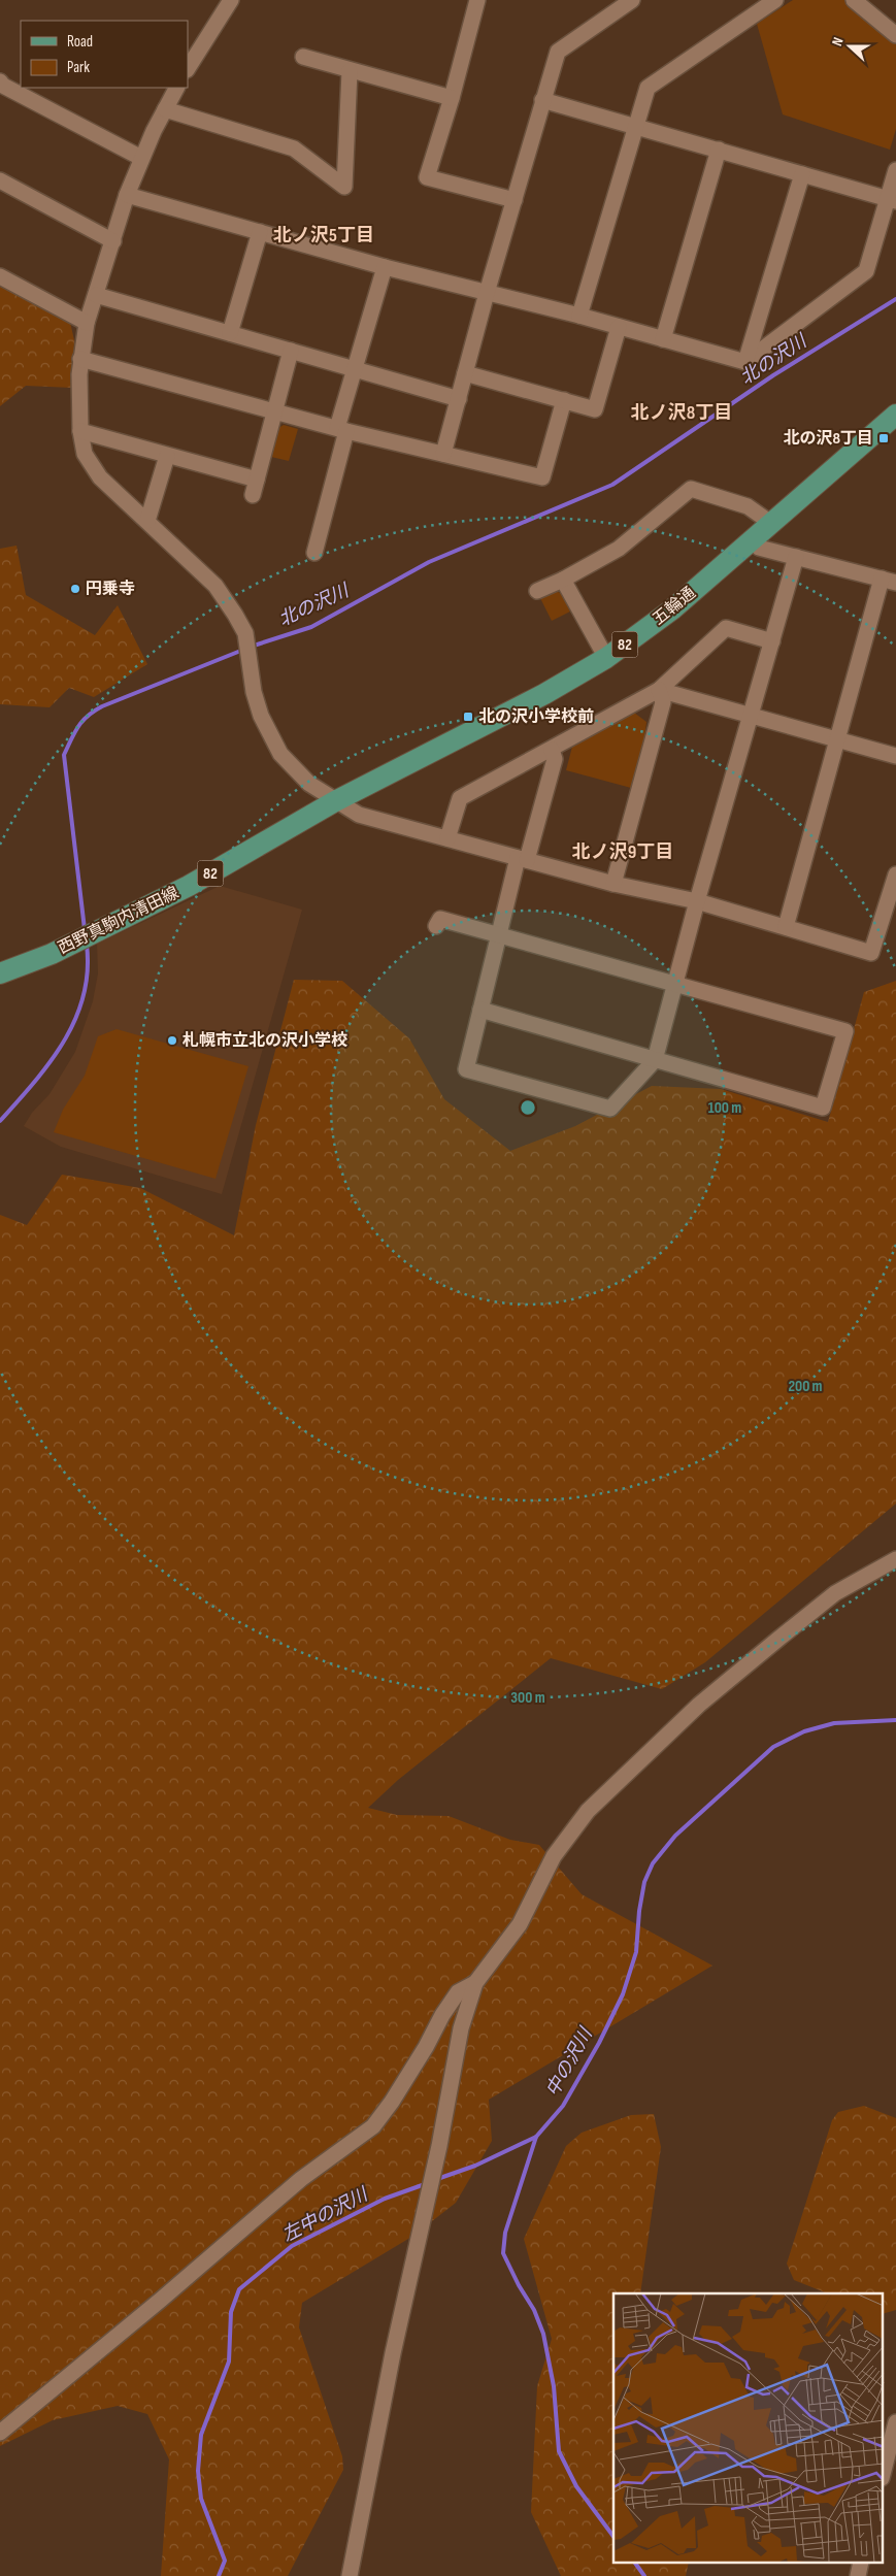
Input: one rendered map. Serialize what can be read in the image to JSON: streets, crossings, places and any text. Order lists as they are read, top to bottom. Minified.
{"streets":{"main road":["五輪通","82","西野真駒内清田線"]},"crossings":[["五輪通","西野真駒内清田線"]],"districts":["北ノ沢5丁目","北ノ沢8丁目","北ノ沢9丁目"],"water":["北の沢川","中の沢川","左中の沢川"],"places":{"transit":["北の沢8丁目","北の沢小学校前"],"other":["円乗寺","札幌市立北の沢小学校"]},"legend":["Road","Park"],"north":"left","rings":["100 m","200 m","300 m"]}
